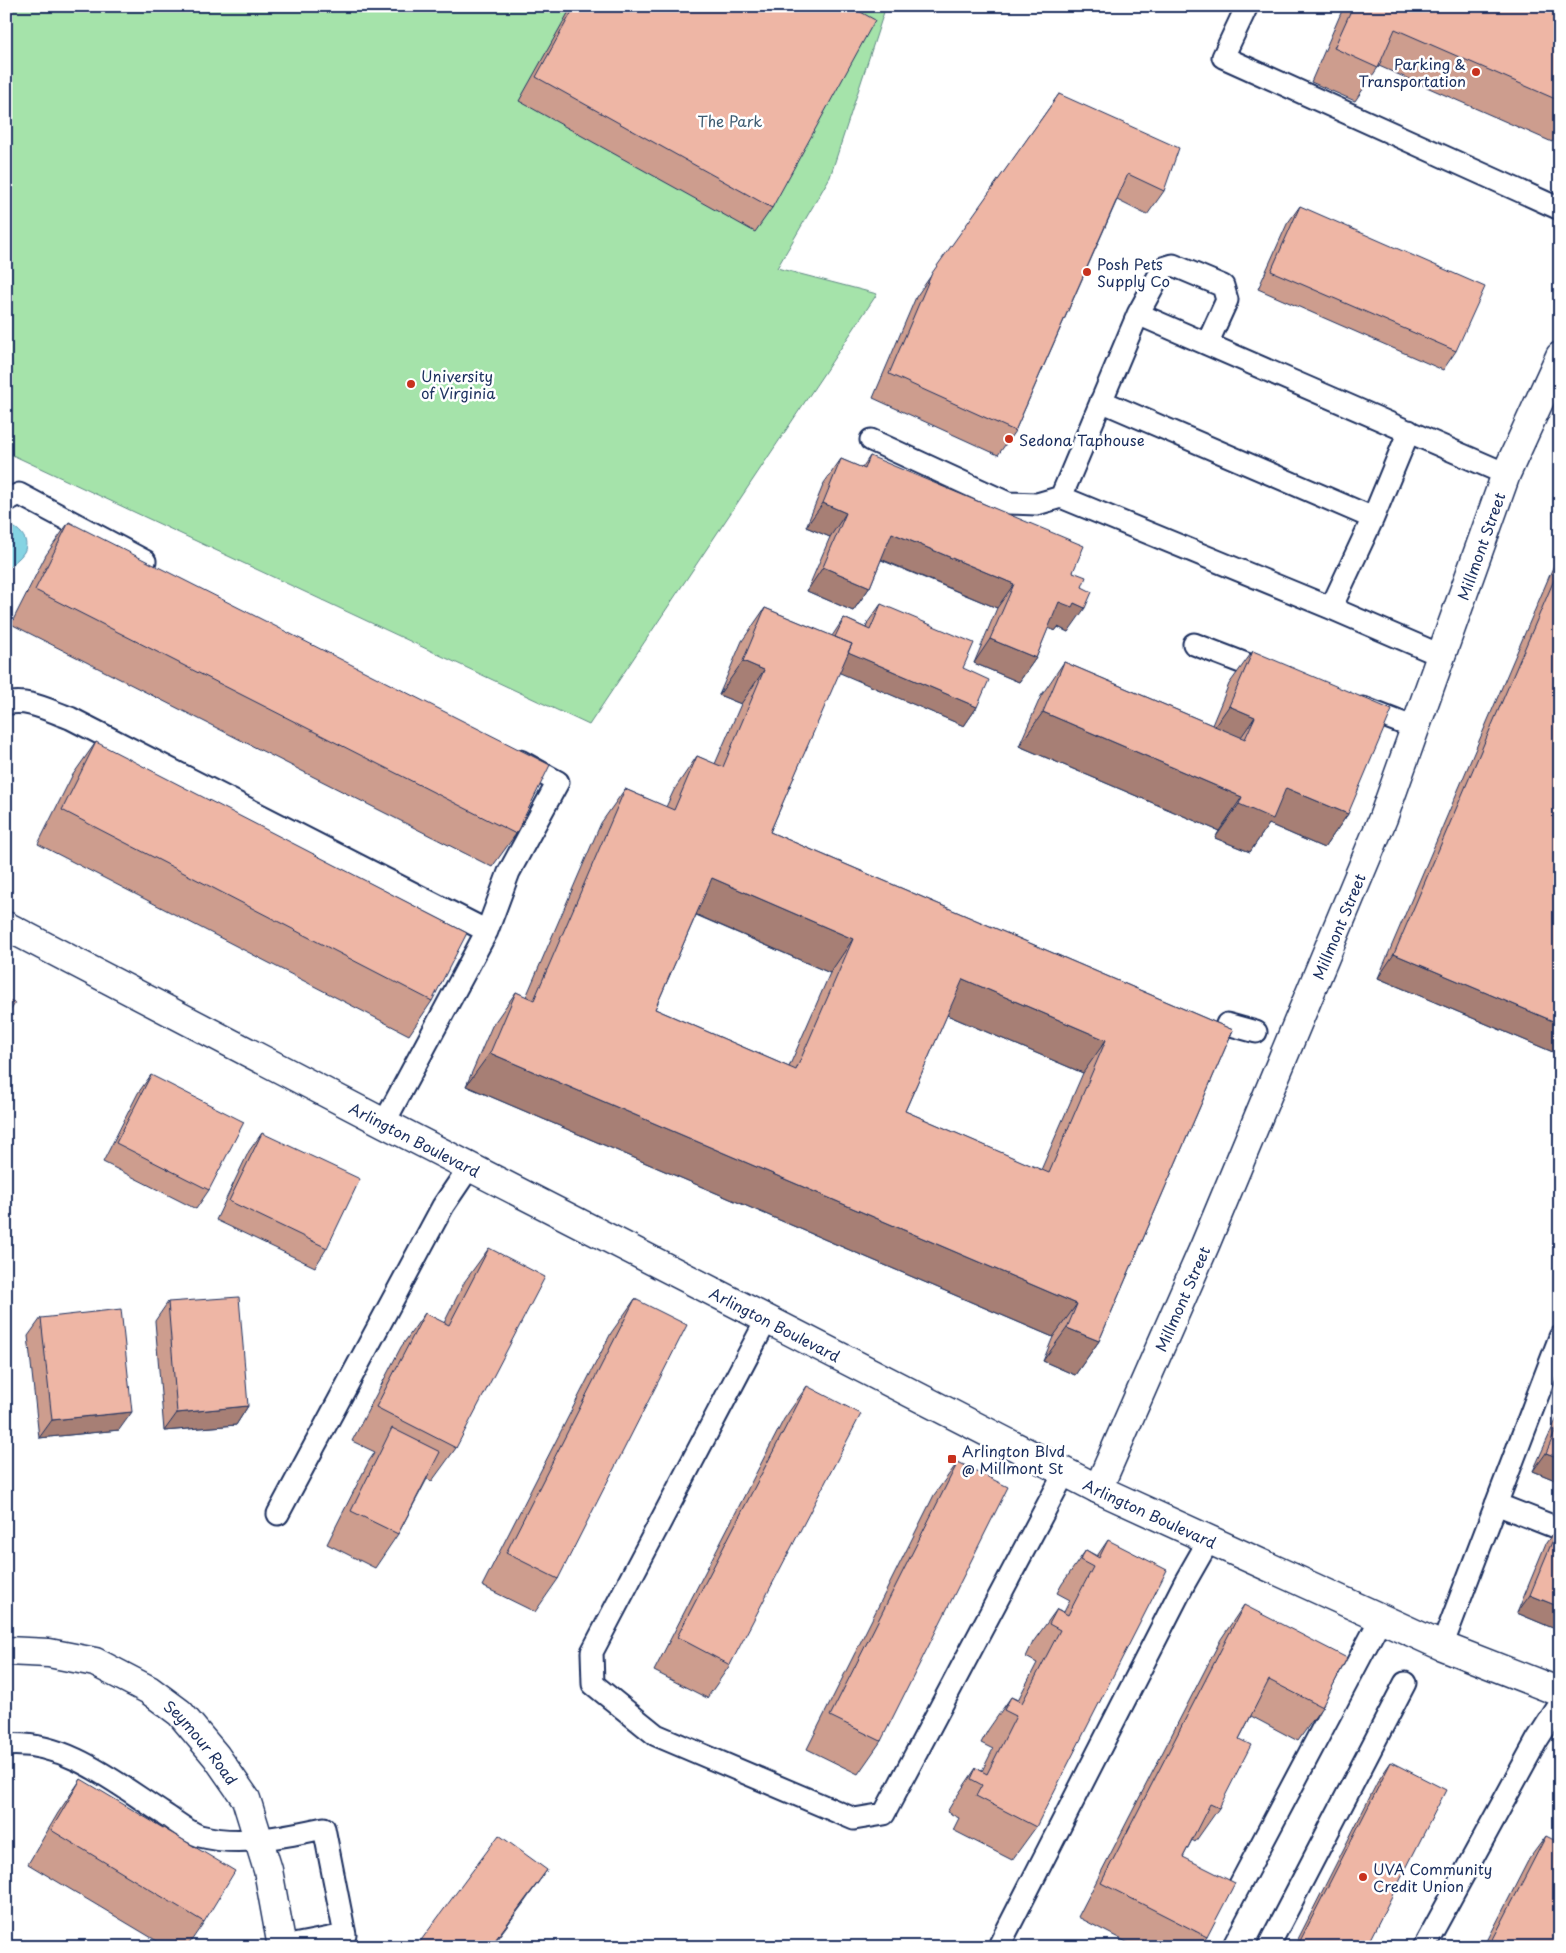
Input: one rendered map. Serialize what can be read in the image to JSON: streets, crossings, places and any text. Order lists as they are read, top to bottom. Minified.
{"streets":{"street":["Millmont Street","Arlington Boulevard","Seymour Road"]},"crossings":[["Millmont Street","Arlington Boulevard"]],"parks":["The Park"],"places":{"other":["Parking & Transportation","Posh Pets Supply Co","University of Virginia","Sedona Taphouse","UVA Community Credit Union"],"transit":["Arlington Blvd @ Millmont St"]}}
